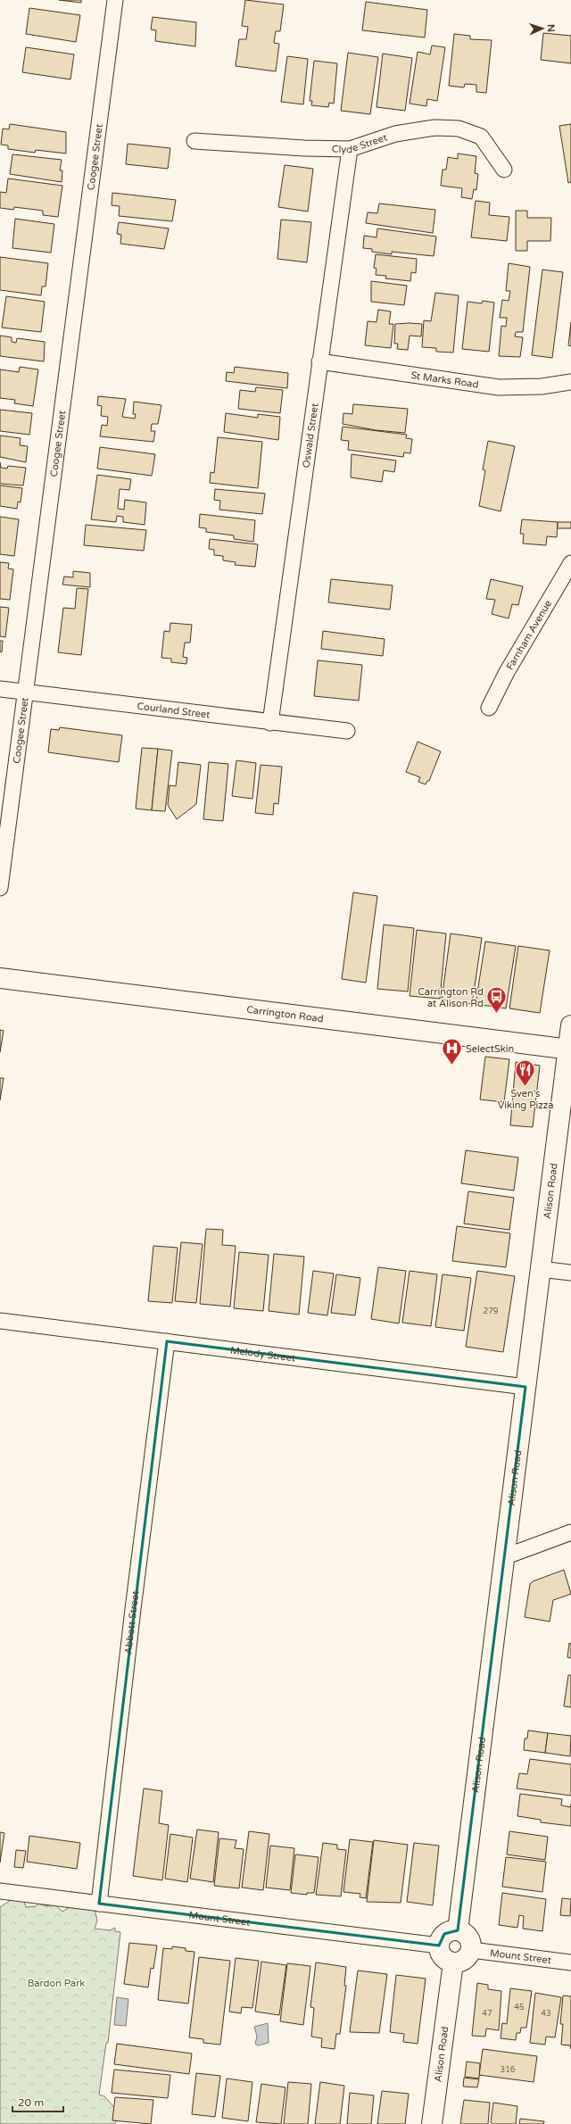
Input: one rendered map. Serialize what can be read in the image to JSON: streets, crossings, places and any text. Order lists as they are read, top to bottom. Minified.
{"streets":{"street":["Clyde Street","Coogee Street","St Marks Road","Oswald Street","Farnham Avenue","Courland Street","Carrington Road","Alison Road","Melody Street","Abbott Street","Mount Street"]},"crossings":[["Clyde Street","Oswald Street"],["Coogee Street","Courland Street"],["St Marks Road","Oswald Street"],["Oswald Street","Courland Street"],["Carrington Road","Alison Road"],["Alison Road","Melody Street"],["Alison Road","Mount Street"],["Melody Street","Abbott Street"],["Abbott Street","Mount Street"]],"parks":["Bardon Park"],"places":{"bus stop":["Carrington Rd at Alison Rd"],"hospital":["SelectSkin"],"restaurant":["Sven's Viking Pizza"]},"house_numbers":["279","45","47","43","316"],"scale_bar":"20 m","north":"right"}
